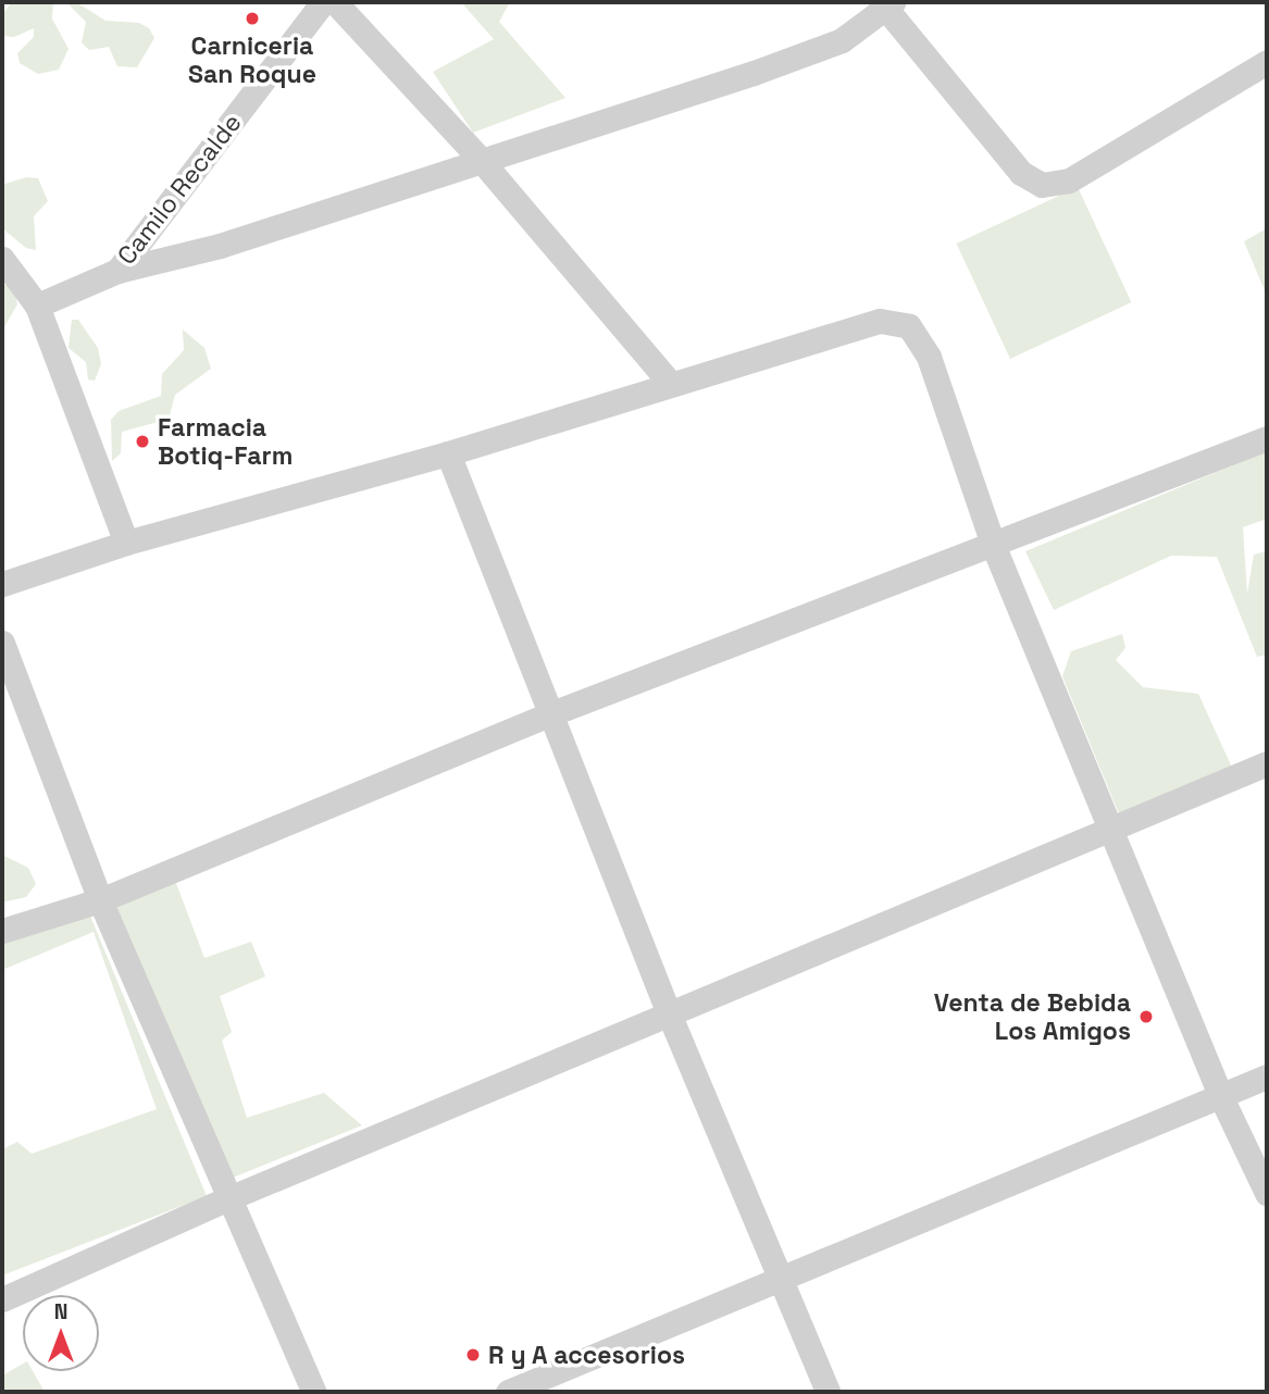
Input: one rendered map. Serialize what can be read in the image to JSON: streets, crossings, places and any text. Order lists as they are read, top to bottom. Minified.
{"streets":{"street":["Camilo Recalde"]},"places":["Carniceria San Roque","Farmacia Botiq-Farm","Venta de Bebida Los Amigos","R y A accesorios"],"north":"top"}
